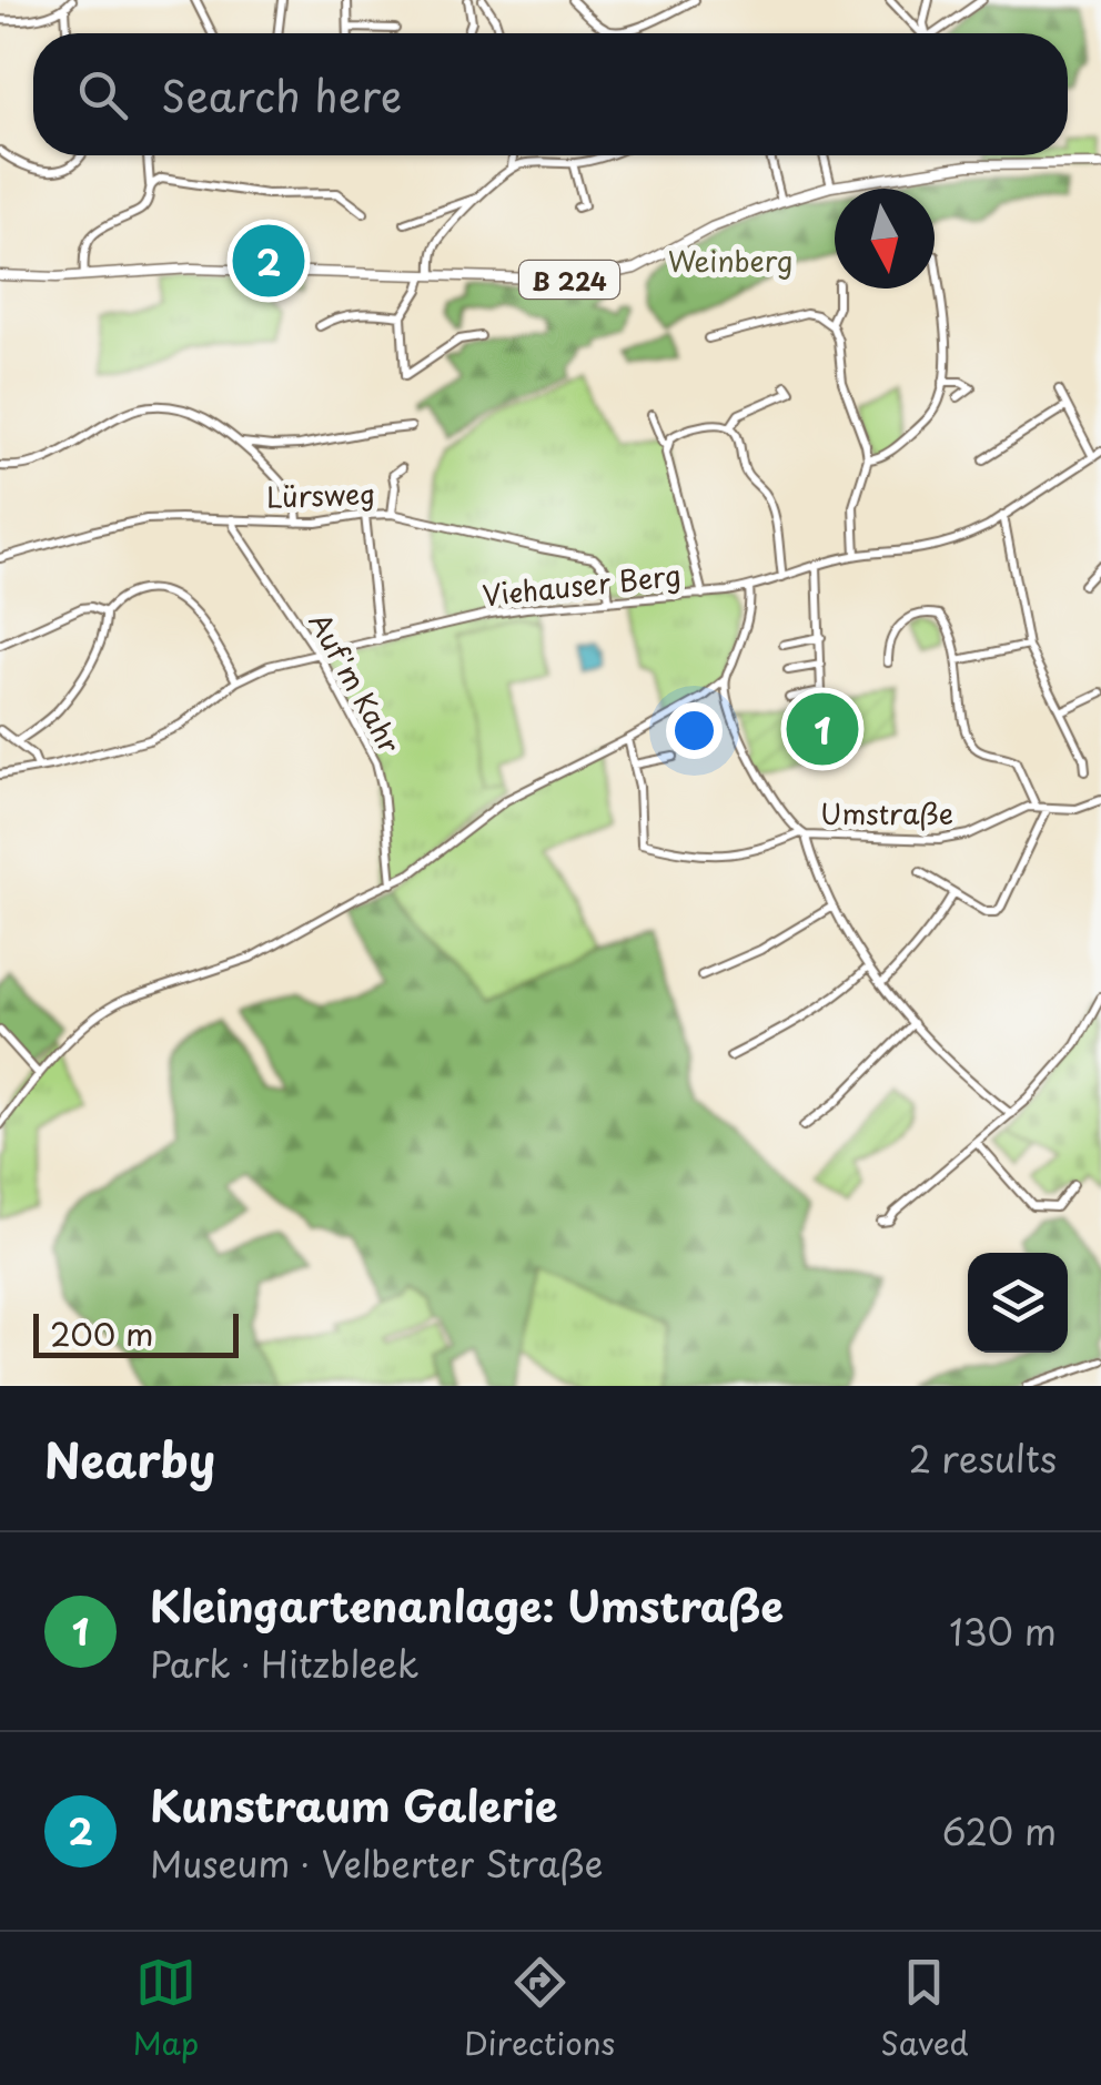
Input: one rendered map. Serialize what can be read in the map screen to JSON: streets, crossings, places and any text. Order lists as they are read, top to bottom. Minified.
{"streets":{"main road":["B 224"],"street":["Lürsweg","Viehauser Berg","Auf'm Kahr","Umstraße"]},"crossings":[["Lürsweg","Viehauser Berg"],["Lürsweg","Auf'm Kahr"],["Viehauser Berg","Auf'm Kahr"]],"parks":["Weinberg"],"scale_bar":"200 m","north":"bottom","page":{"search":"Search here","pins":["2","1"],"scale":"200 m","heading":["Nearby","2 results"],"list":[{"mark":"1","name":"Kleingartenanlage: Umstraße","note":"Park · Hitzbleek","value":"130 m"},{"mark":"2","name":"Kunstraum Galerie","note":"Museum · Velberter Straße","value":"620 m"}],"nav":["Map","Directions","Saved"]}}
